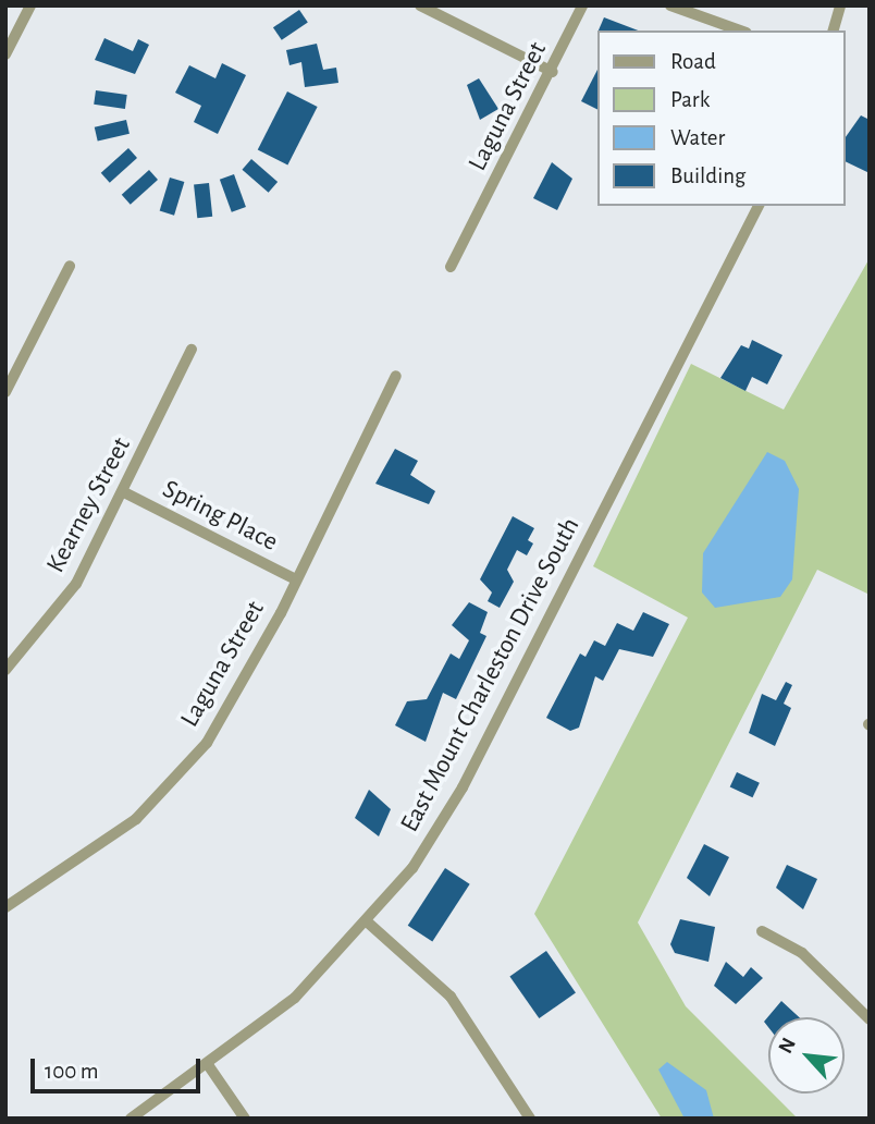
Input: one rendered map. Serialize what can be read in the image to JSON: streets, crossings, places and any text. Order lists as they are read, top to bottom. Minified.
{"streets":{"street":["Laguna Street","Kearney Street","Spring Place","East Mount Charleston Drive South"]},"crossings":[["Laguna Street","Spring Place"],["Kearney Street","Spring Place"]],"legend":["Road","Park","Water","Building"],"scale_bar":"100 m","north":"top left"}
